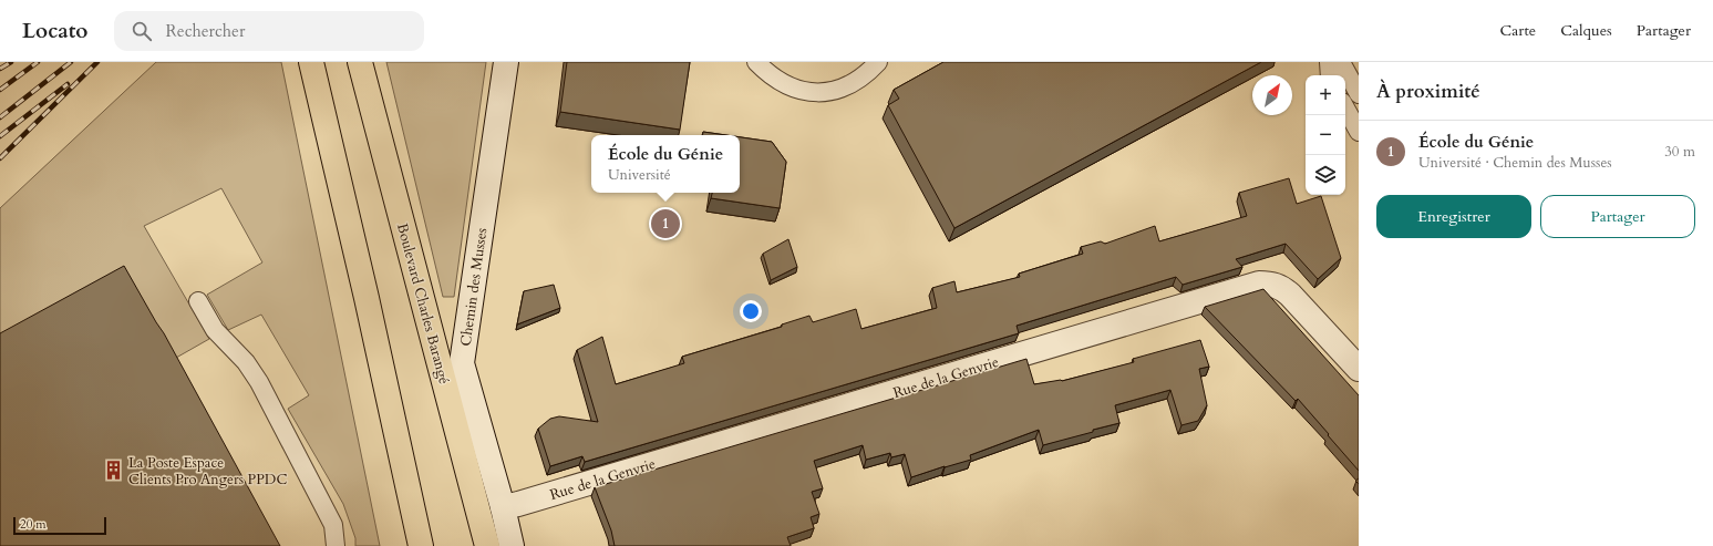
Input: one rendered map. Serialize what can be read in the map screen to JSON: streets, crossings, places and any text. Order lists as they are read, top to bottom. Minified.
{"streets":{"highway":["Boulevard Charles Barangé"],"street":["Chemin des Musses","Rue de la Genvrie"]},"crossings":[["Chemin des Musses","Rue de la Genvrie"]],"places":{"building":["La Poste Espace Clients Pro Angers PPDC"]},"scale_bar":"20 m","north":"top right","page":{"header":"Locato","search":"Rechercher","nav":["Carte","Calques","Partager"],"heading":"À proximité","map_buttons":["+","−"],"list":[{"mark":"1","name":"École du Génie","note":"Université · Chemin des Musses","value":"30 m"}],"popup":["École du Génie","Université"],"buttons":["Enregistrer","Partager"],"pins":"1","scale":"20 m"}}
